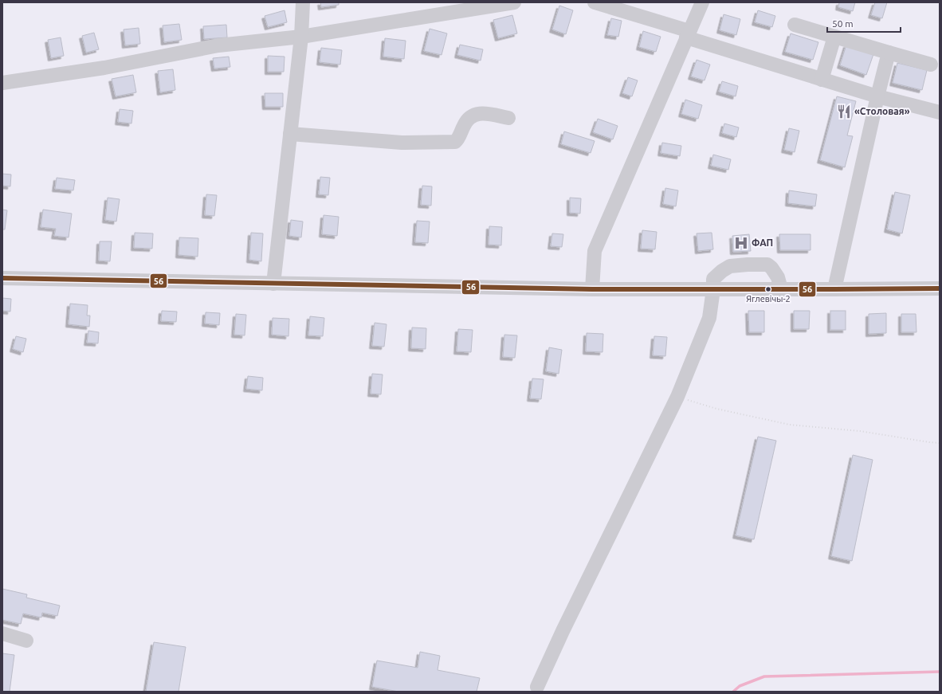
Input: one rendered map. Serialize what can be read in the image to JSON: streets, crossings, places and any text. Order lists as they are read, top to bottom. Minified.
{"places":{"restaurant":["«Столовая»"],"hospital":["ФАП"],"other":["Яглевічы-2"]},"lines":["transit line 56"],"scale_bar":"50 m"}
